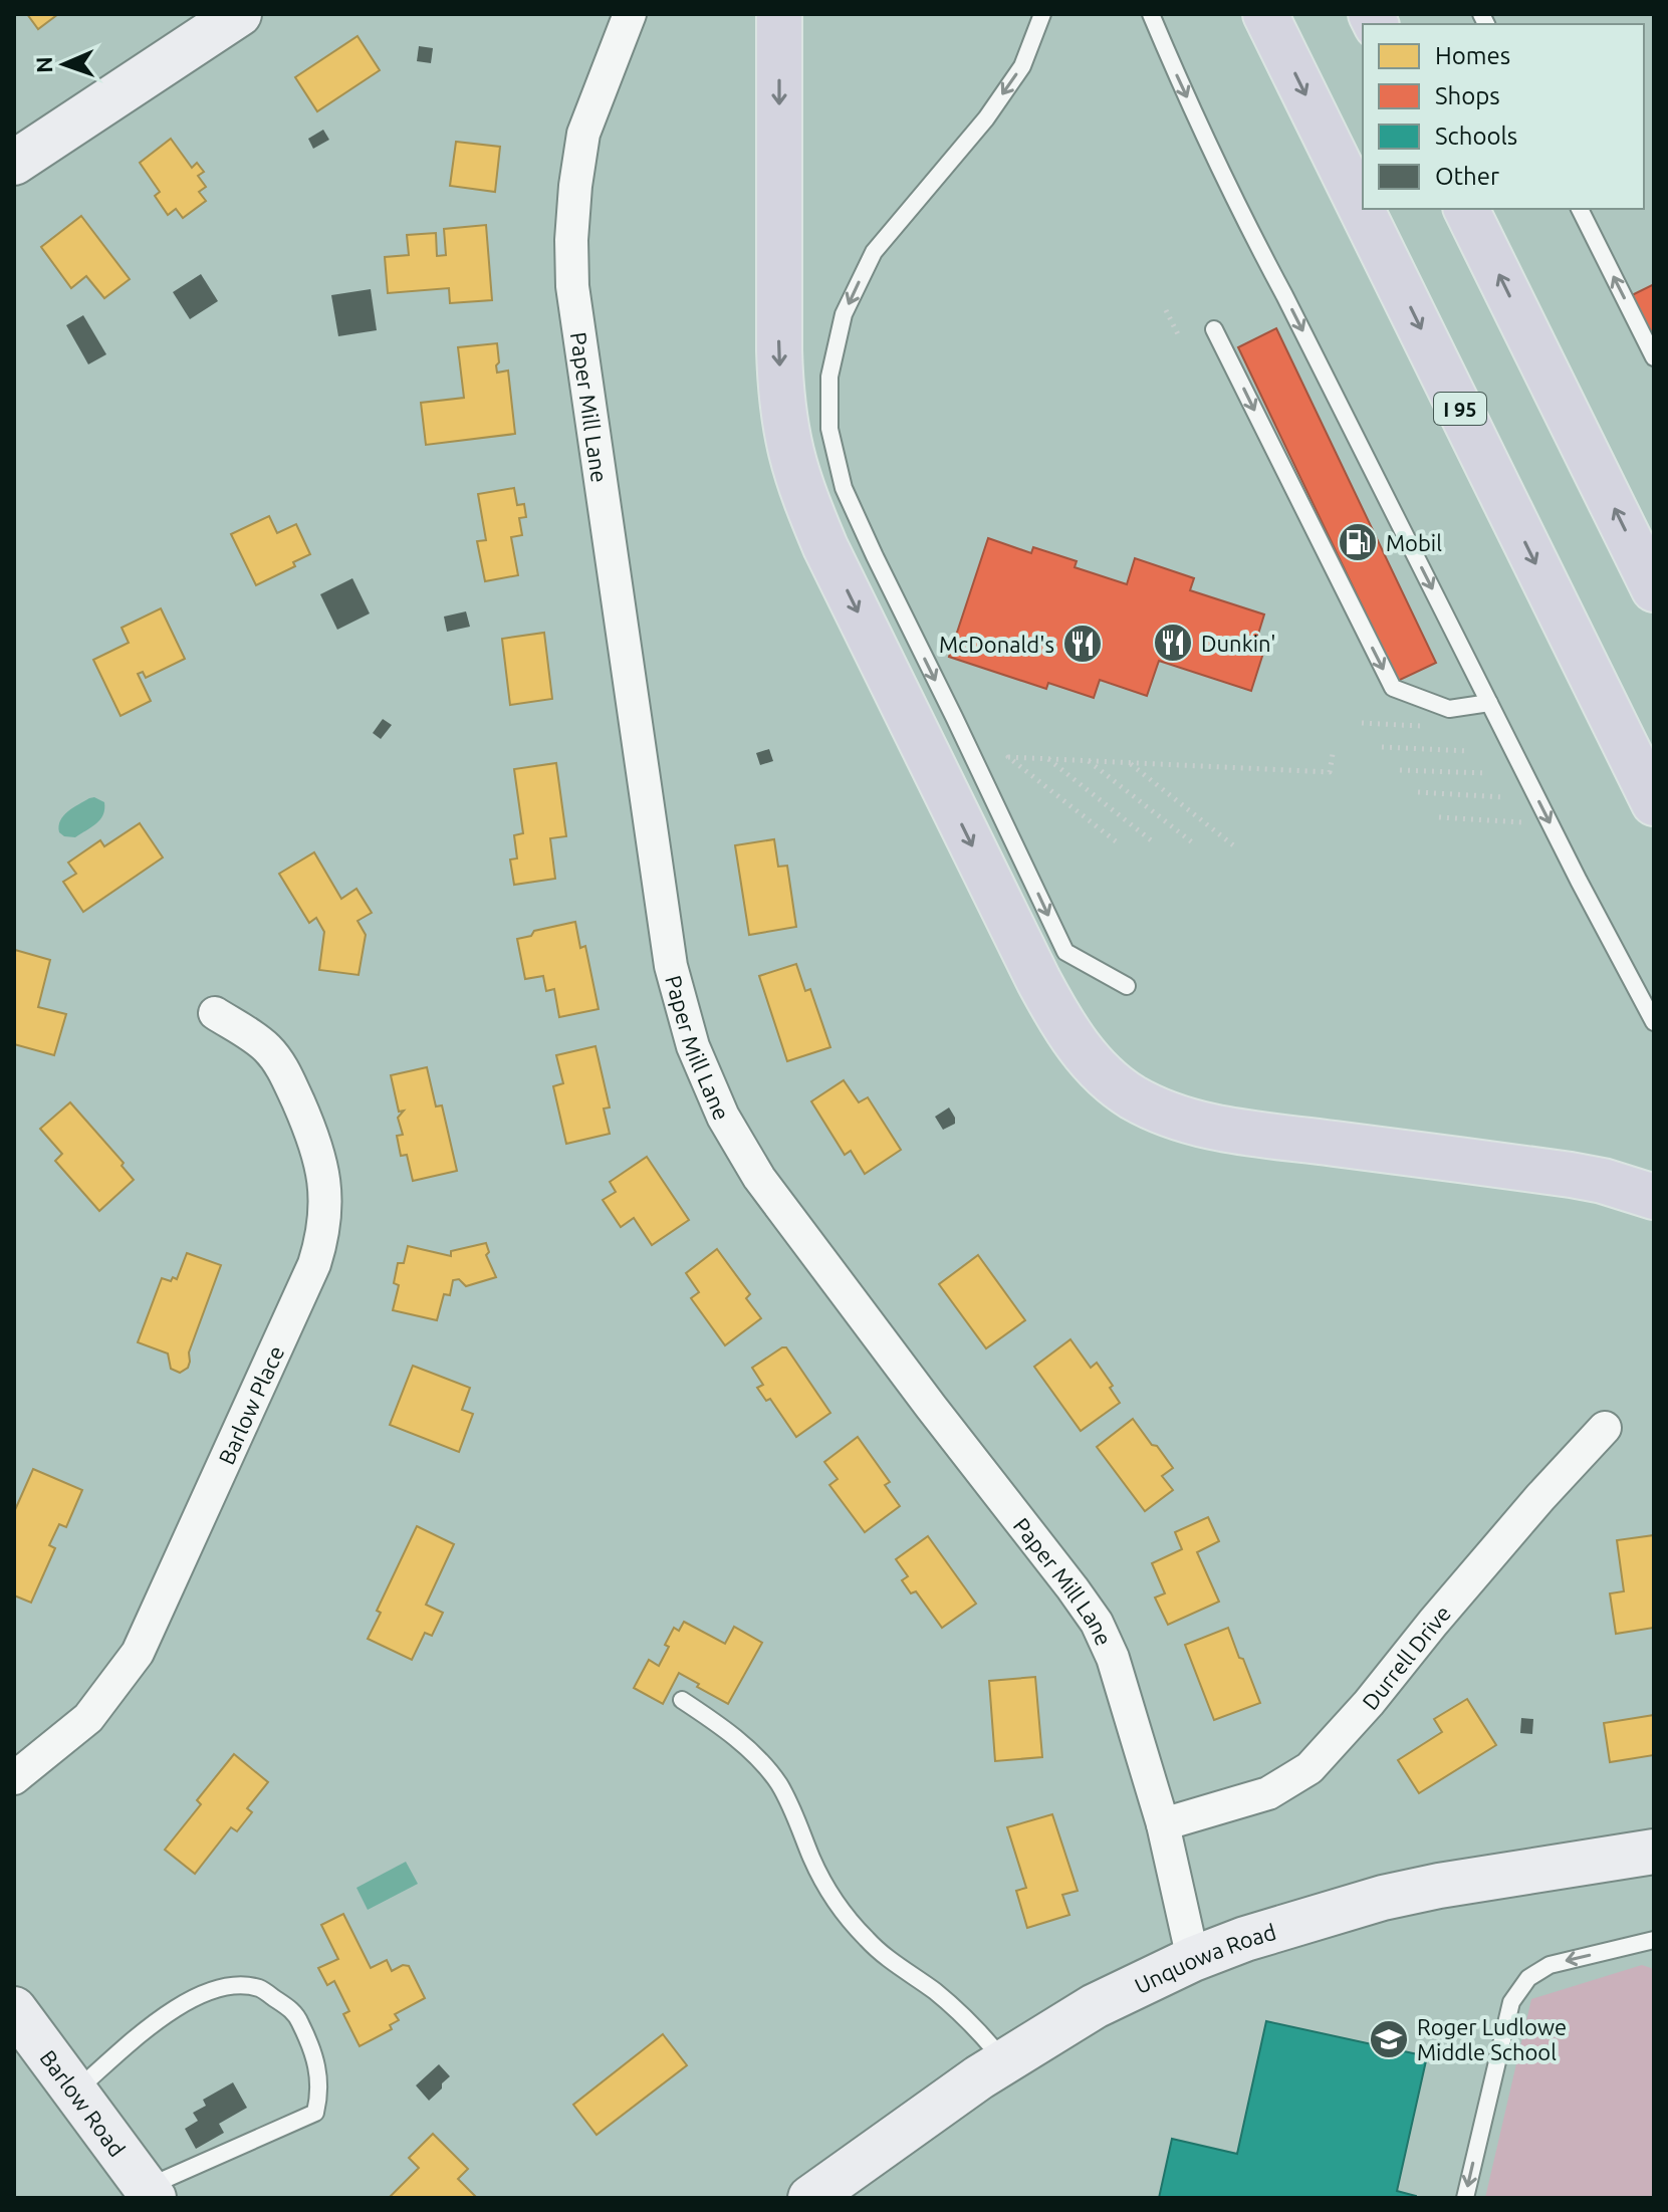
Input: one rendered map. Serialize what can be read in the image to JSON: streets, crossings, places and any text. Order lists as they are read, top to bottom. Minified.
{"streets":{"highway":["I 95"],"street":["Paper Mill Lane","Barlow Place","Durrell Drive","Unquowa Road","Barlow Road"]},"crossings":[["Paper Mill Lane","Durrell Drive"],["Paper Mill Lane","Unquowa Road"]],"places":{"fuel station":["Mobil"],"restaurant":["Dunkin'","McDonald's"],"school or university":["Roger Ludlowe Middle School"]},"legend":["Homes","Shops","Schools","Other"],"north":"left"}
